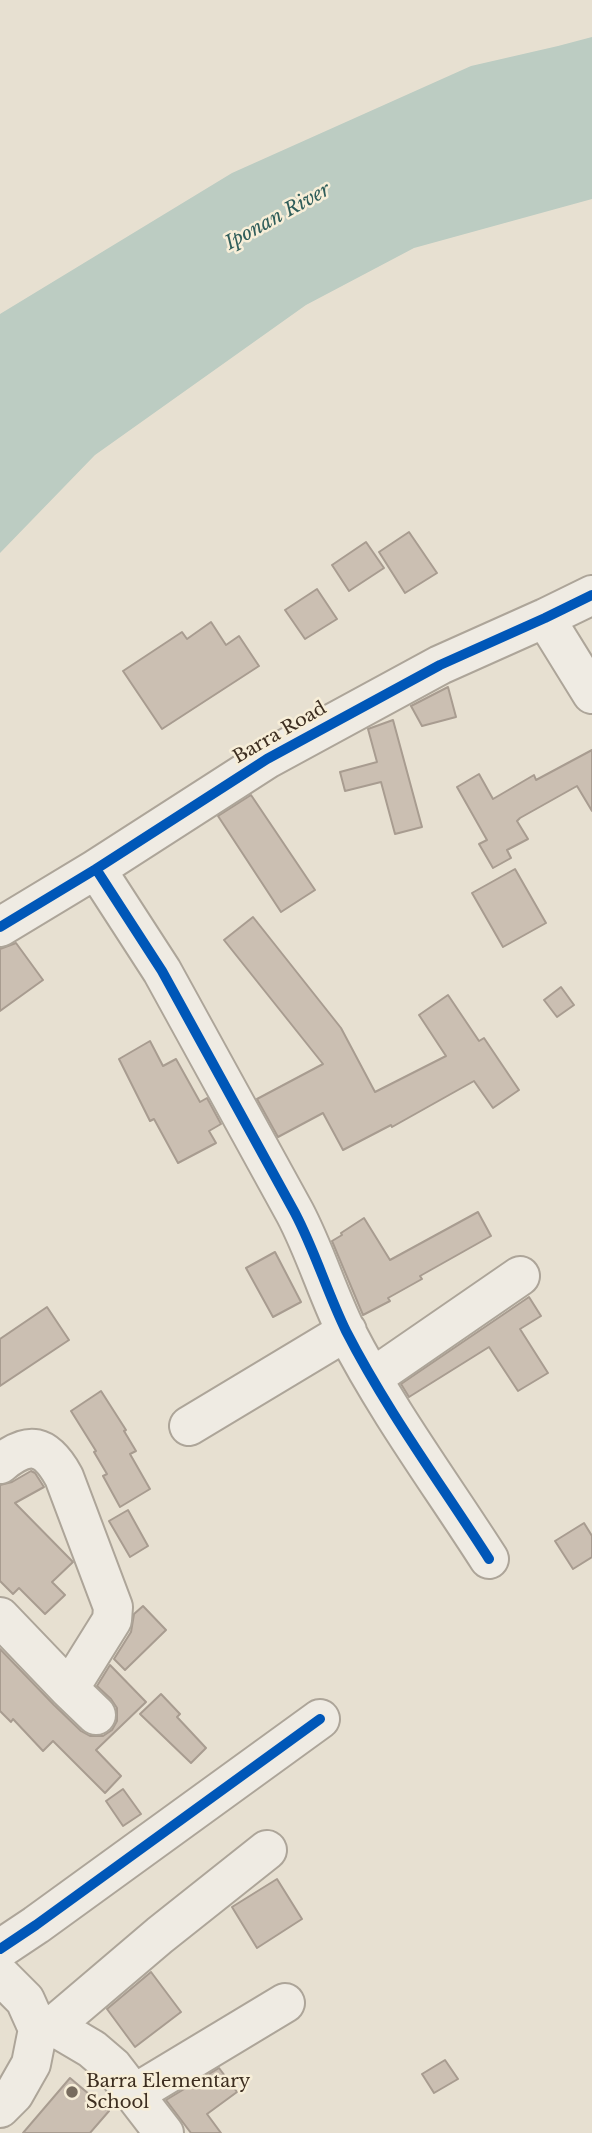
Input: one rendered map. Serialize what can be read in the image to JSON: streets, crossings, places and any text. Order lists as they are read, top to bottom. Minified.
{"streets":{"street":["Barra Road"]},"water":["Iponan River"],"places":["Barra Elementary School"]}
